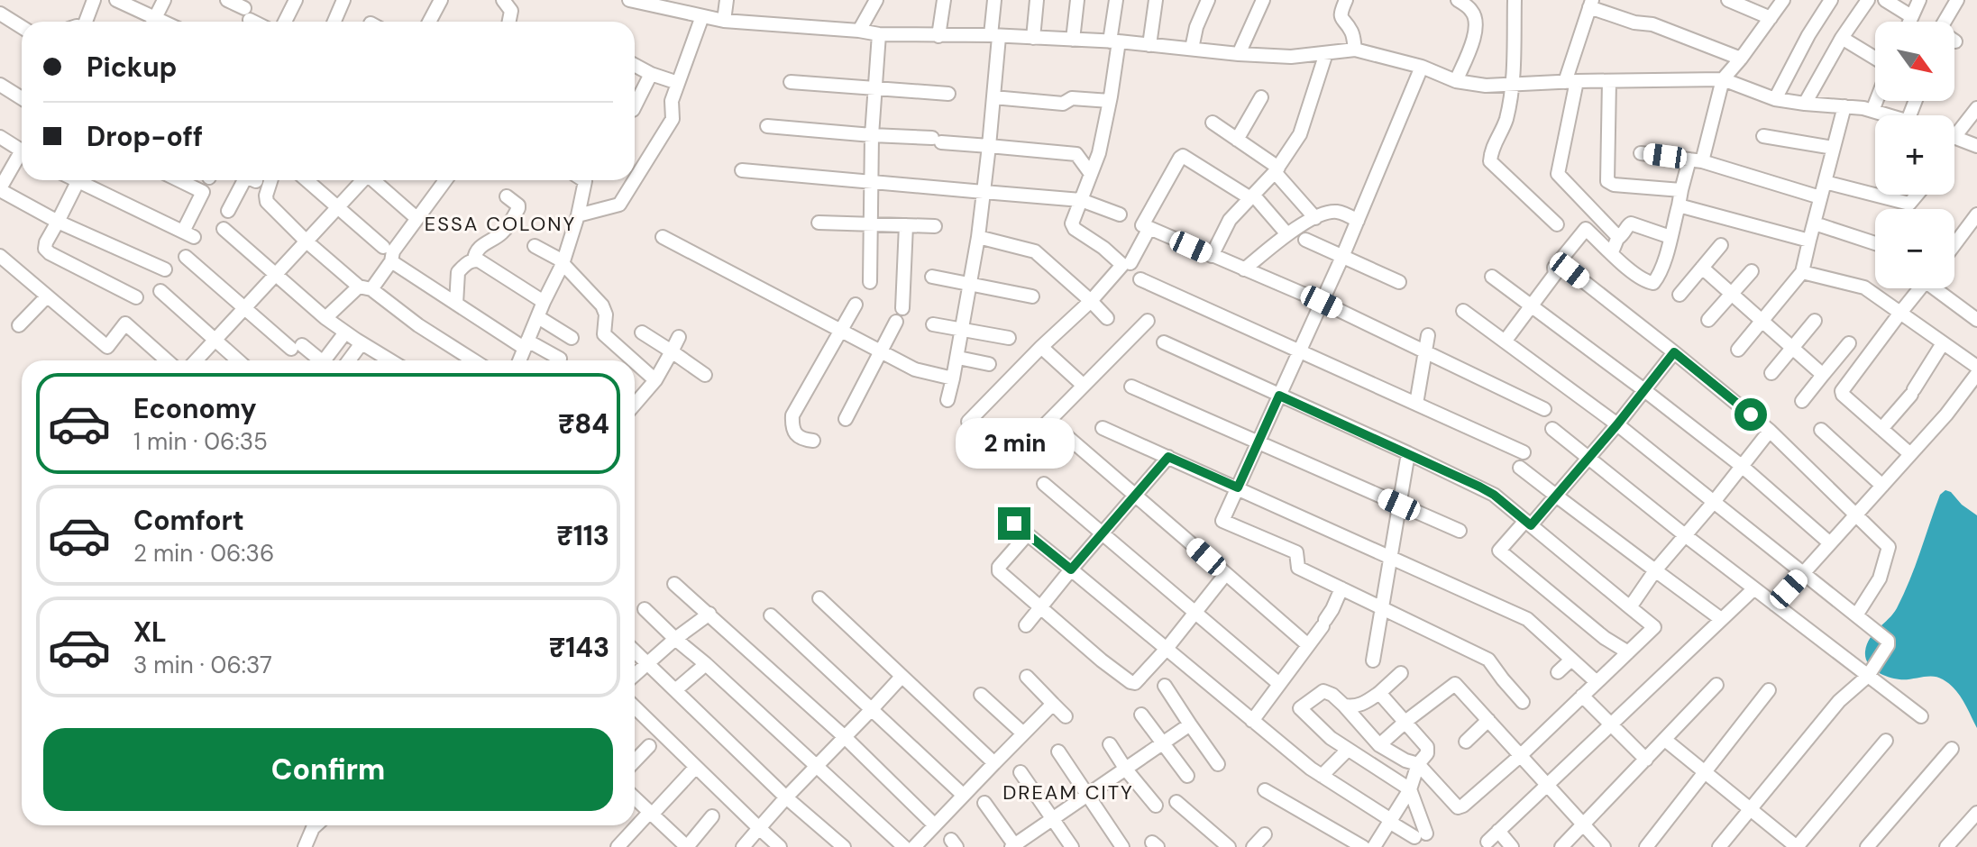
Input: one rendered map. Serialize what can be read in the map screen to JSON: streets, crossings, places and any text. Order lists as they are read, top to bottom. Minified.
{"districts":["ESSA COLONY","DREAM CITY"],"north":"bottom right","page":{"map_buttons":["+","−"],"banner":["Pickup","Drop-off"],"list":[{"name":"Economy","note":"1 min · 06:35","value":"₹84"},{"name":"Comfort","note":"2 min · 06:36","value":"₹113"},{"name":"XL","note":"3 min · 06:37","value":"₹143"}],"bubble":"2 min","buttons":"Confirm"}}
